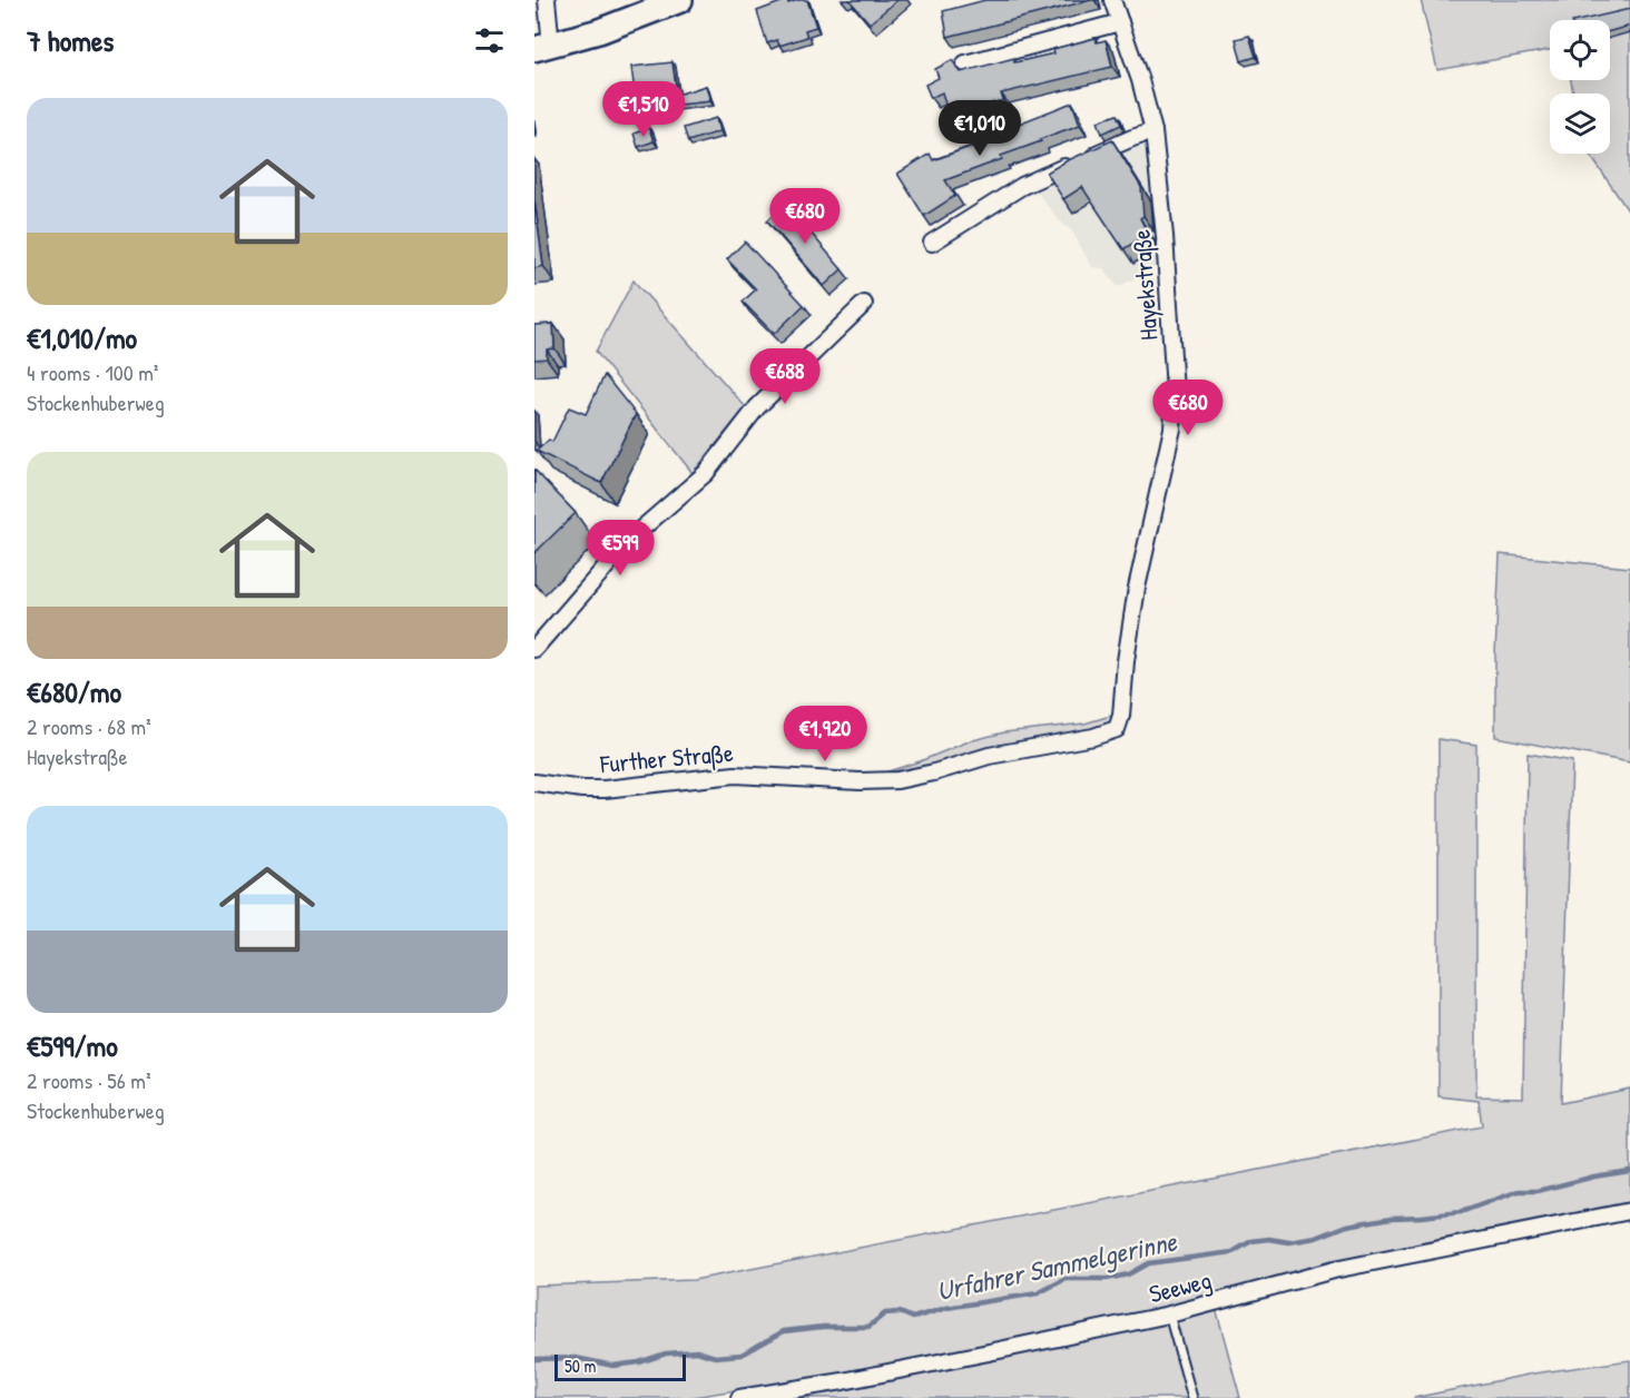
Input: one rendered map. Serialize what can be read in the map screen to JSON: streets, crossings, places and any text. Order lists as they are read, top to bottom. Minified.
{"streets":{"street":["Hayekstraße","Further Straße","Seeweg"]},"crossings":[["Hayekstraße","Further Straße"]],"water":["Urfahrer Sammelgerinne"],"scale_bar":"50 m","page":{"heading":"7 homes","list":[{"name":"€1,010/mo","note":"4 rooms · 100 m² · Stockenhuberweg"},{"name":"€680/mo","note":"2 rooms · 68 m² · Hayekstraße"},{"name":"€599/mo","note":"2 rooms · 56 m² · Stockenhuberweg"}],"price":["€1,510","€1,010","€680","€688","€680","€599","€1,920"],"scale":"50 m"}}
